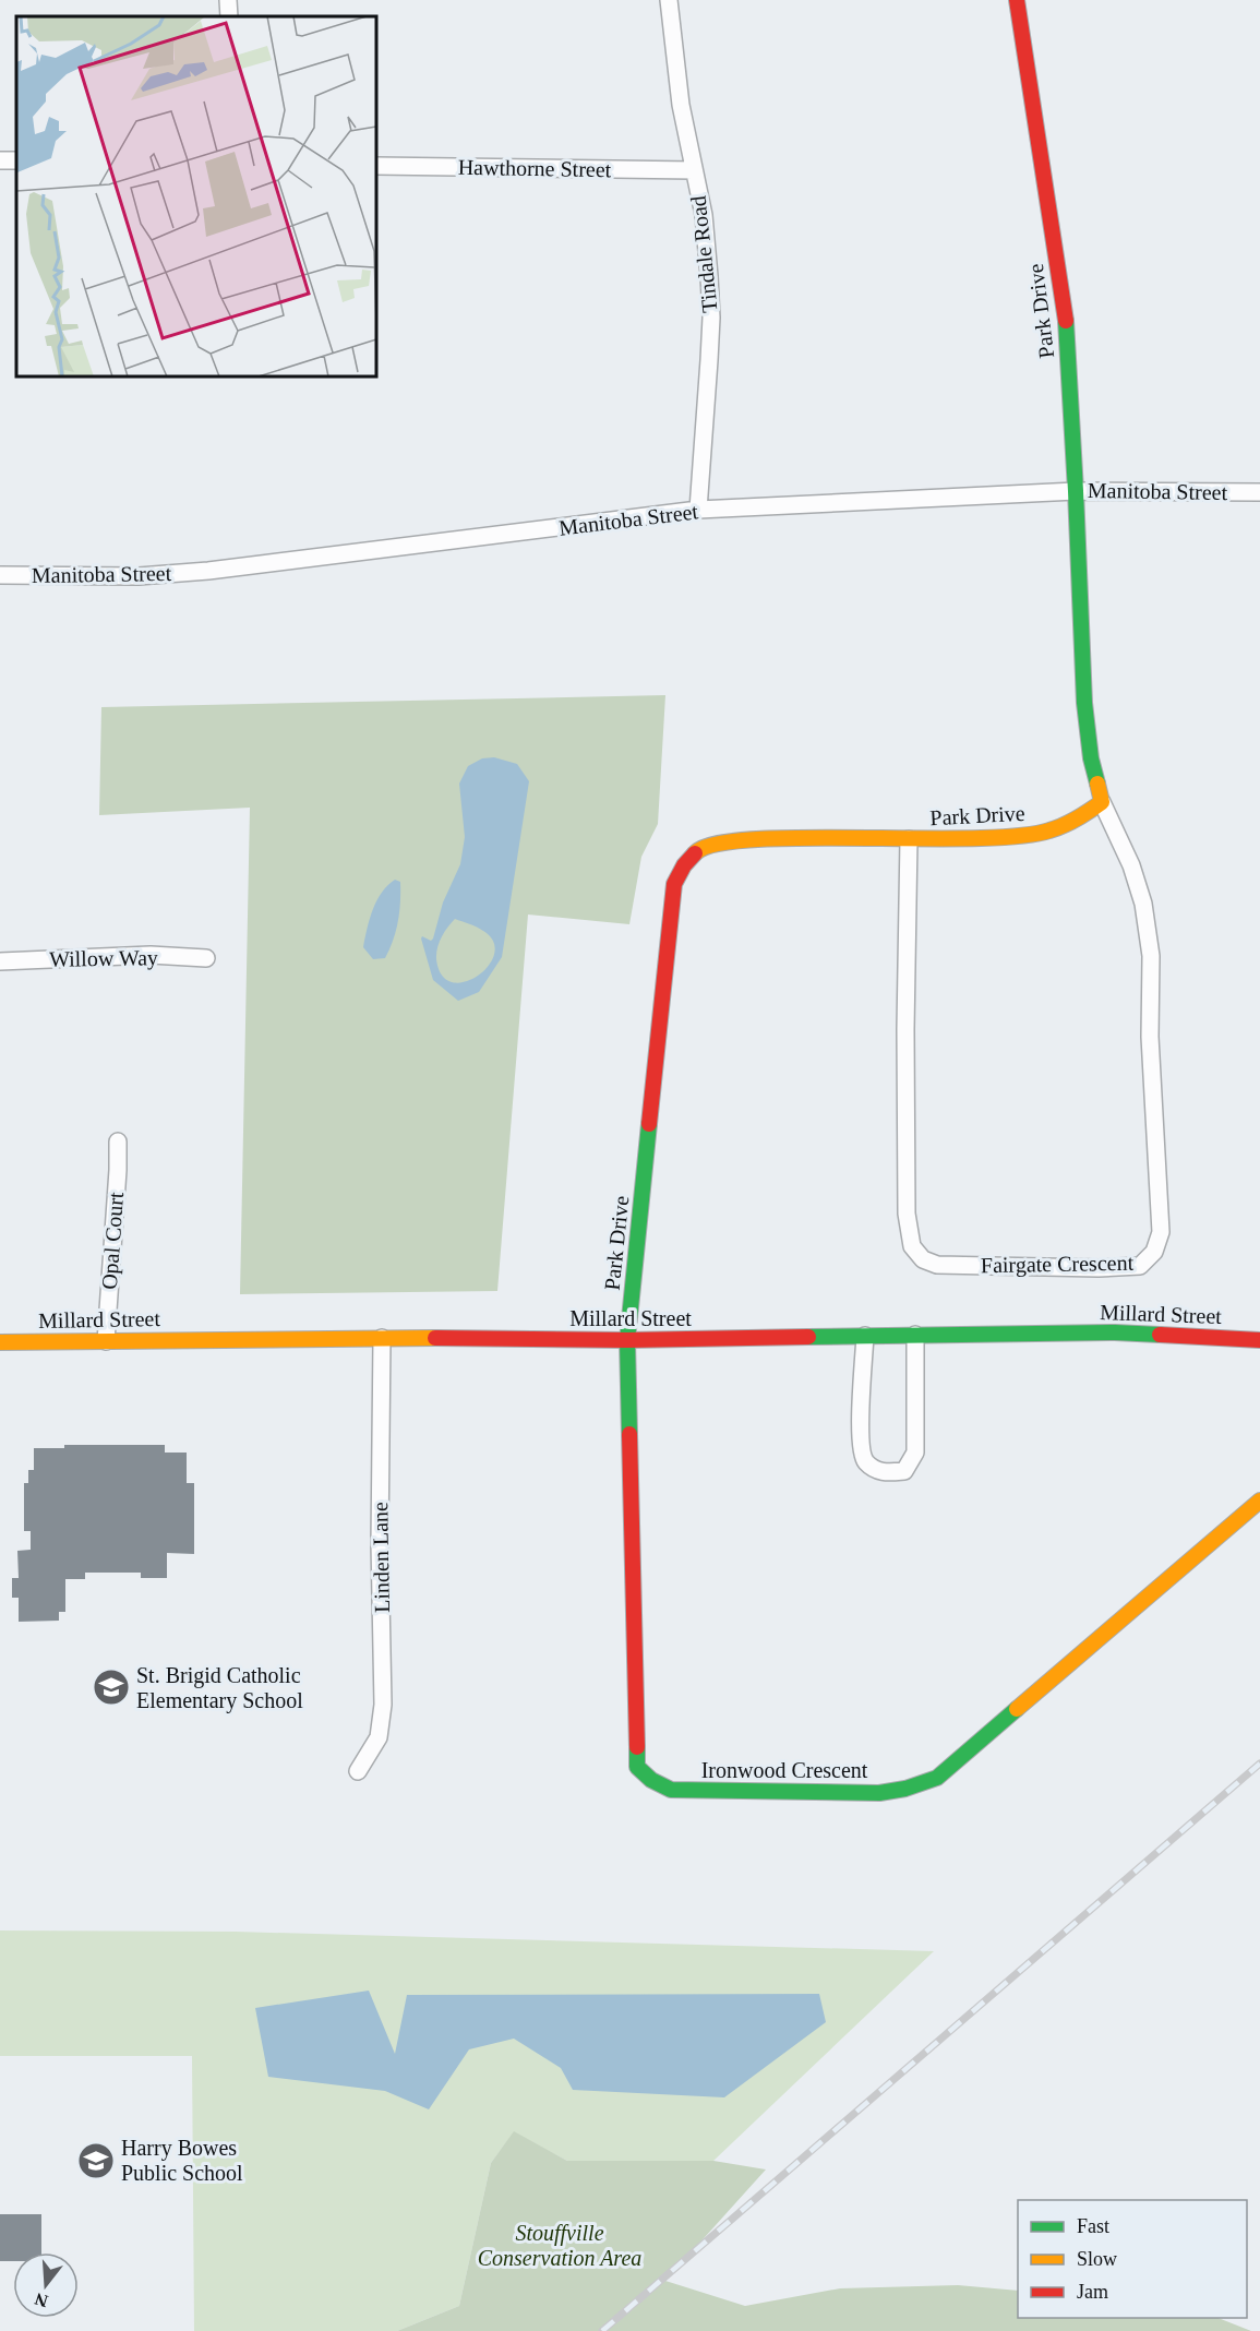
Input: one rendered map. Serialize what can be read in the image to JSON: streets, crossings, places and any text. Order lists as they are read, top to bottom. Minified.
{"streets":{"street":["Hawthorne Street","Tindale Road","Park Drive","Manitoba Street","Willow Way","Opal Court","Fairgate Crescent","Millard Street","Linden Lane","Ironwood Crescent"]},"crossings":[["Hawthorne Street","Tindale Road"],["Tindale Road","Manitoba Street"],["Park Drive","Manitoba Street"],["Park Drive","Fairgate Crescent"],["Park Drive","Millard Street"],["Park Drive","Ironwood Crescent"],["Opal Court","Millard Street"],["Millard Street","Linden Lane"],["Millard Street","Ironwood Crescent"]],"parks":["Stouffville Conservation Area"],"places":{"school or university":["St. Brigid Catholic Elementary School","Harry Bowes Public School"]},"legend":["Fast","Slow","Jam"],"north":"bottom"}
